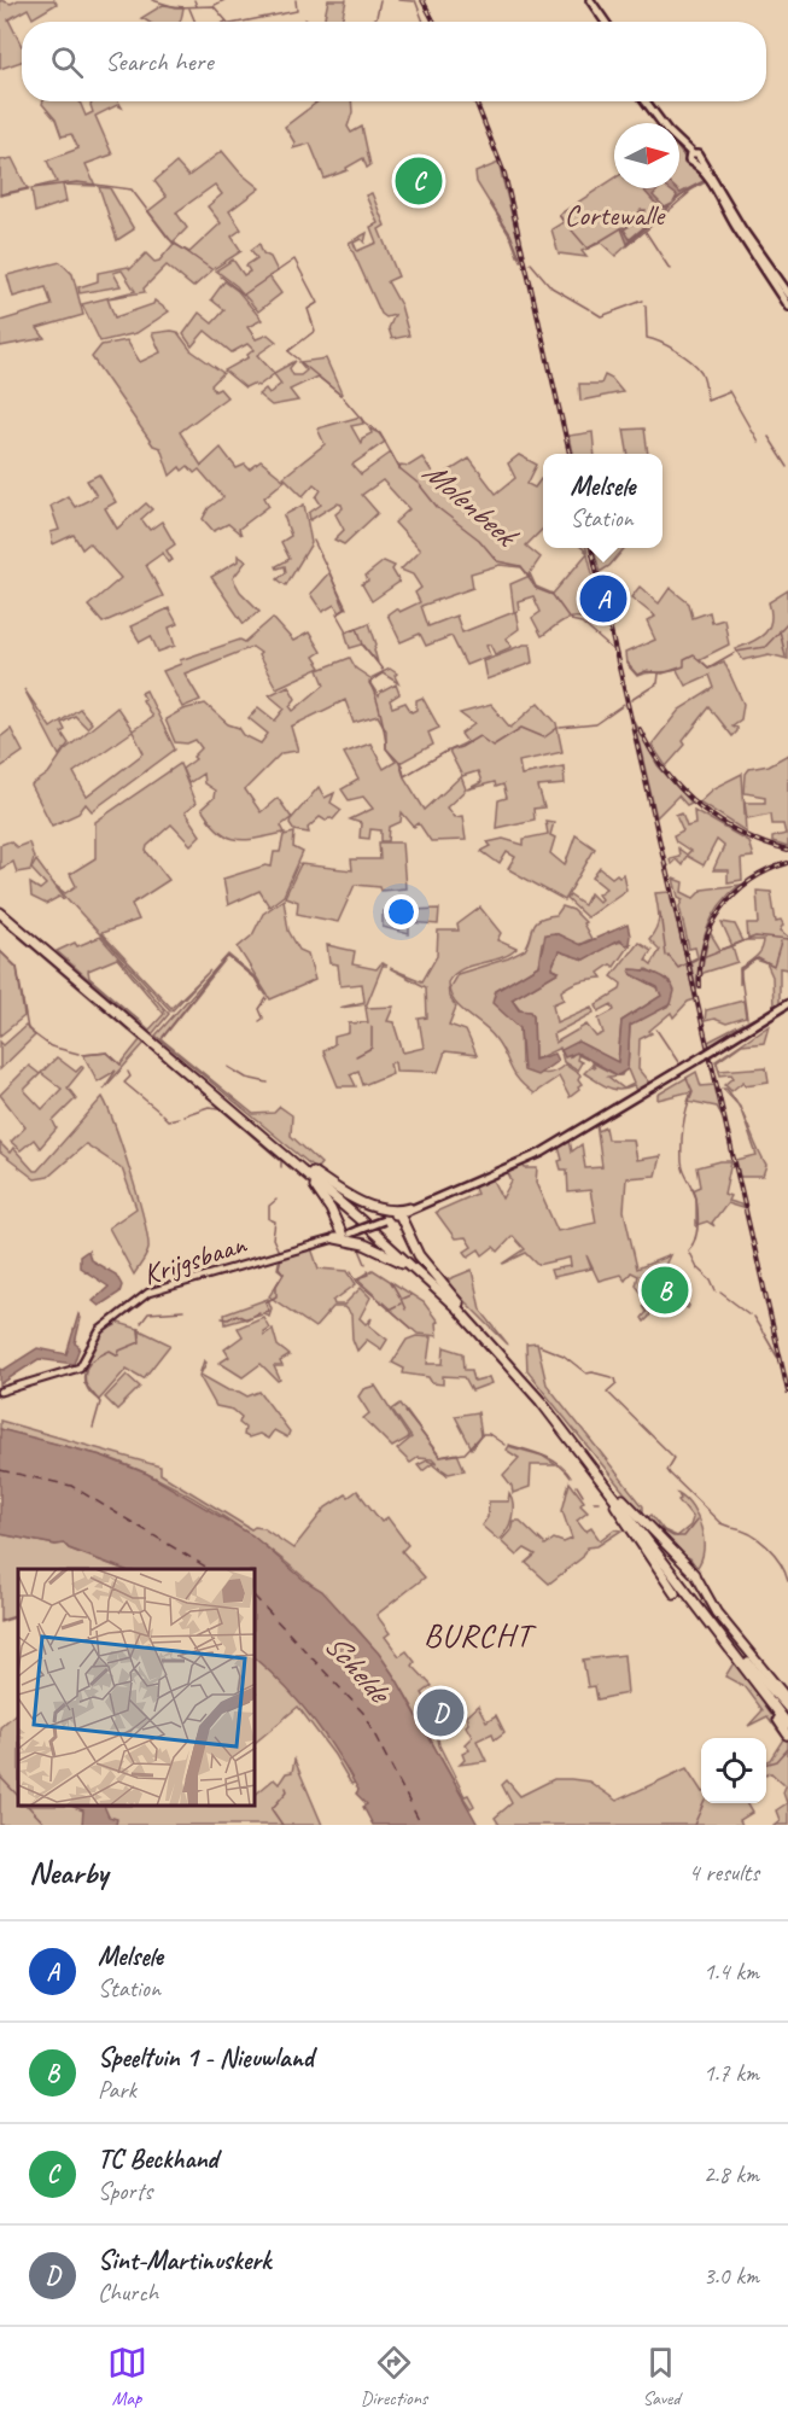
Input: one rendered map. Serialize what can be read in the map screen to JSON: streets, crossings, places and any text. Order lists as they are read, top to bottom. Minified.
{"streets":{"main road":["Krijgsbaan"]},"districts":["BURCHT"],"water":["Molenbeek","Schelde"],"parks":["Cortewalle"],"north":"right","page":{"search":"Search here","pins":["C","A","B","D"],"popup":["Melsele","Station"],"heading":["Nearby","4 results"],"list":[{"mark":"A","name":"Melsele","note":"Station","value":"1.4 km"},{"mark":"B","name":"Speeltuin 1 - Nieuwland","note":"Park","value":"1.7 km"},{"mark":"C","name":"TC Beckhand","note":"Sports","value":"2.8 km"},{"mark":"D","name":"Sint-Martinuskerk","note":"Church","value":"3.0 km"}],"nav":["Map","Directions","Saved"]}}
